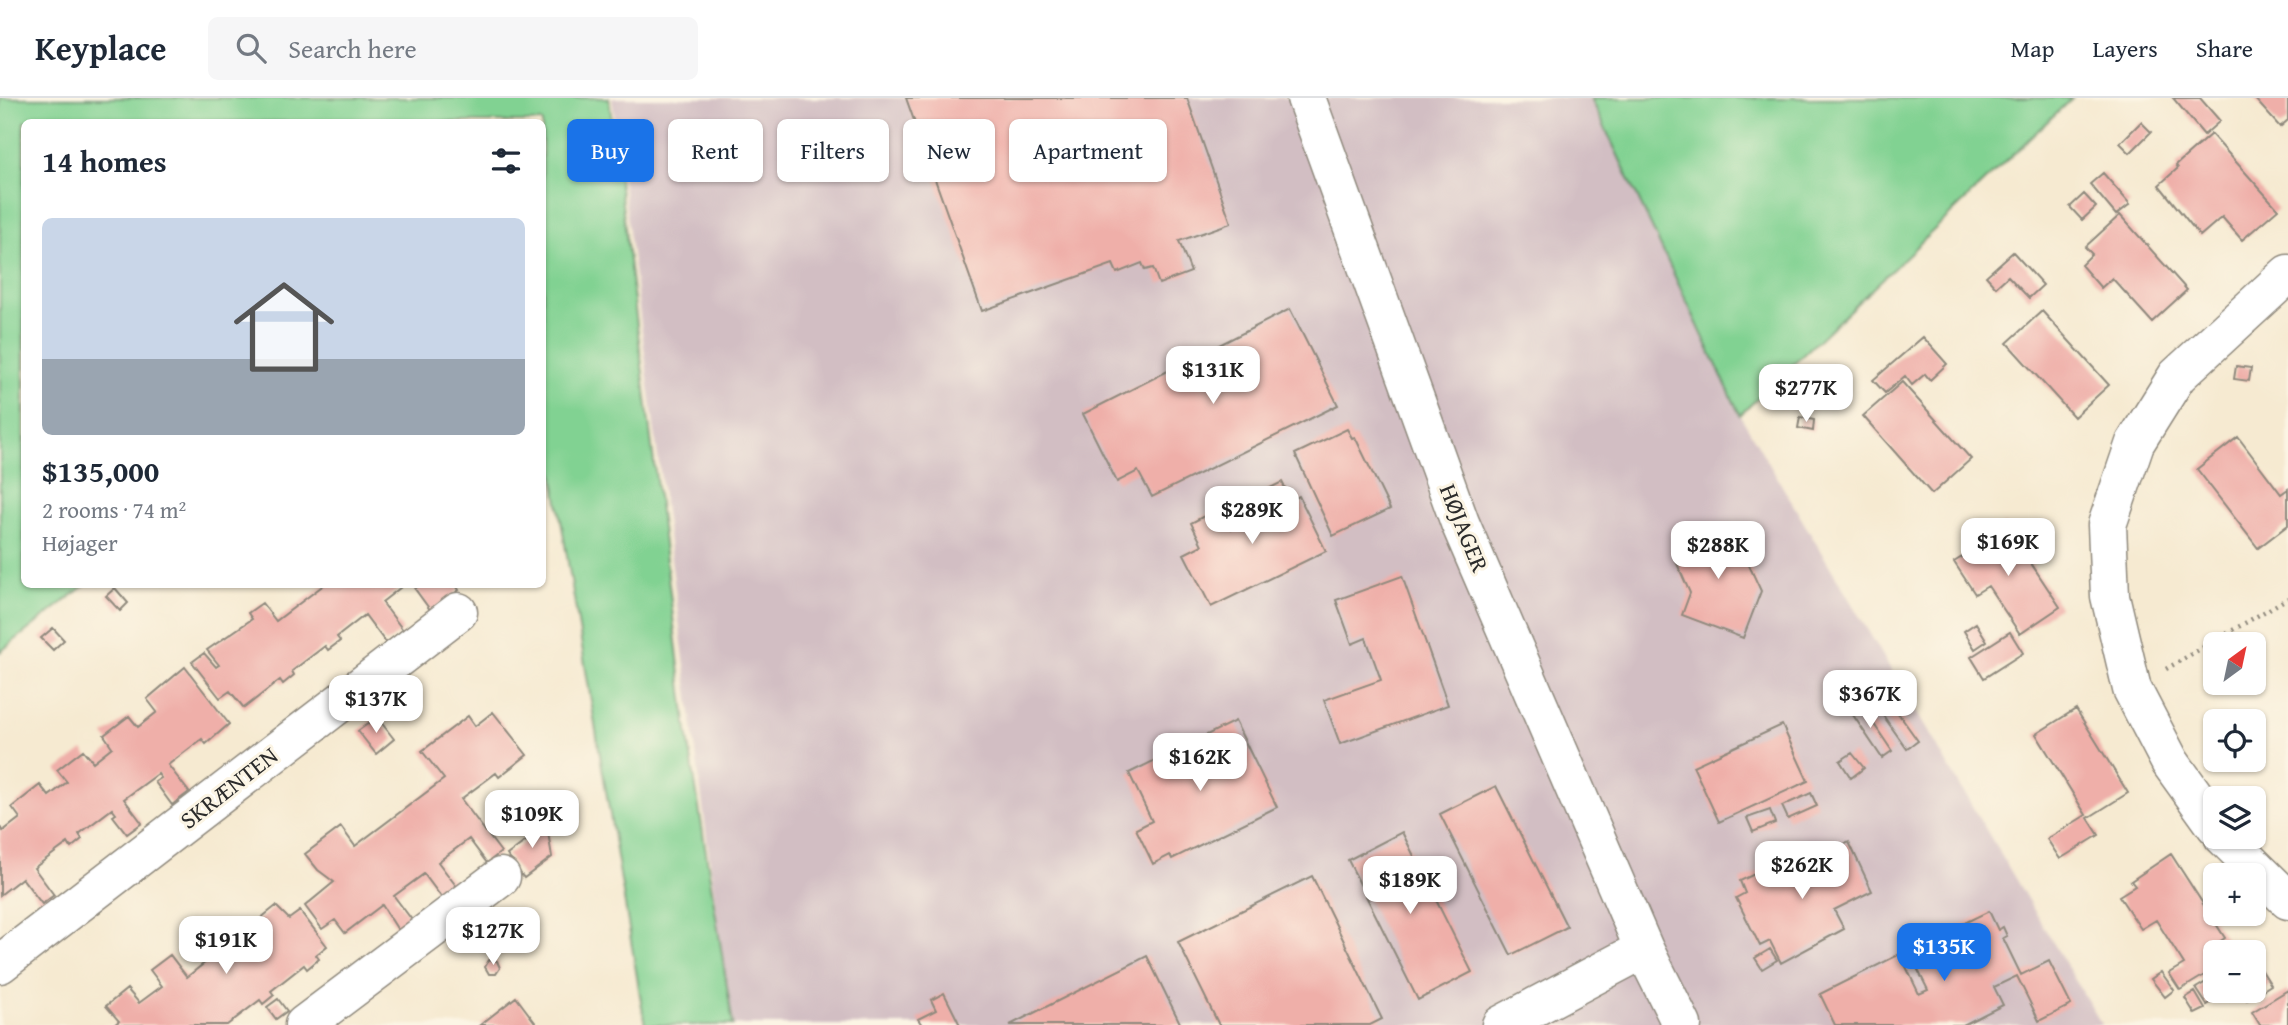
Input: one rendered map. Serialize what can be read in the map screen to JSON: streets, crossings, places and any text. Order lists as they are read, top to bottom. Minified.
{"streets":{"street":["HØJAGER","SKRÆNTEN"]},"north":"top right","page":{"header":"Keyplace","search":"Search here","nav":["Map","Layers","Share"],"chip":["Buy","Rent","Filters","New","Apartment"],"heading":"14 homes","list":[{"name":"$135,000","note":"2 rooms · 74 m² · Højager"}],"price":["$131K","$277K","$289K","$169K","$288K","$367K","$137K","$162K","$109K","$262K","$189K","$127K","$191K","$135K"],"map_buttons":["+","−"]}}
